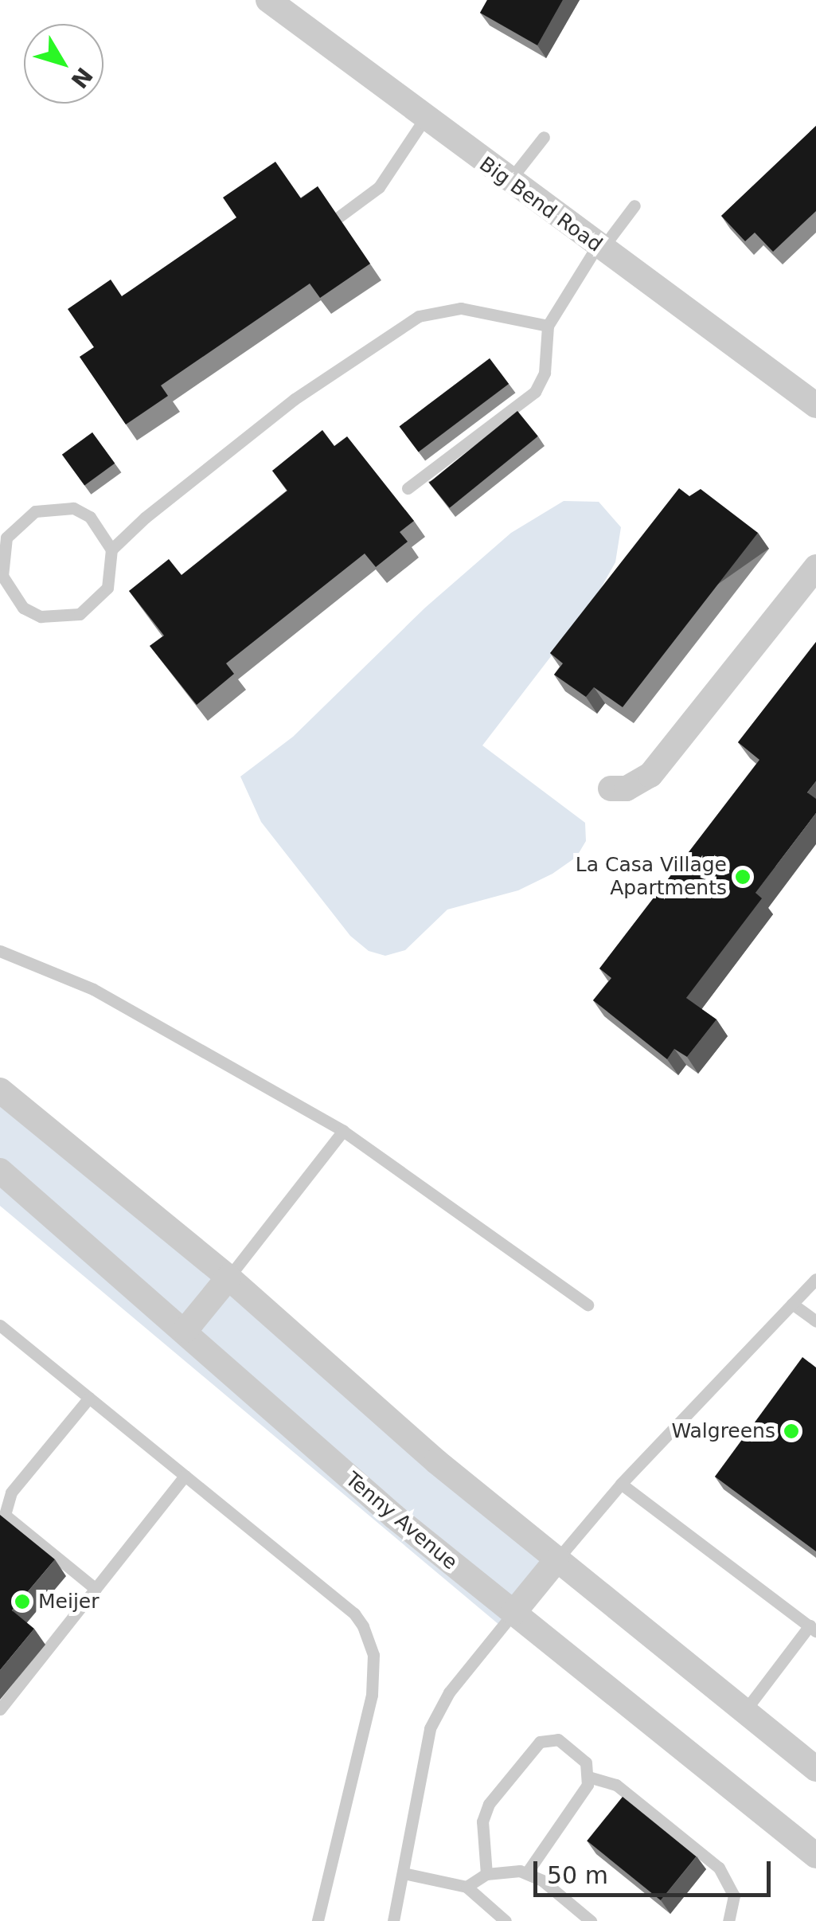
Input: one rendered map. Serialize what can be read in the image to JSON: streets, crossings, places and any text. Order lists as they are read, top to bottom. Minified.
{"streets":{"street":["Big Bend Road","Tenny Avenue"]},"places":["La Casa Village Apartments","Walgreens","Meijer"],"scale_bar":"50 m","north":"bottom right"}
